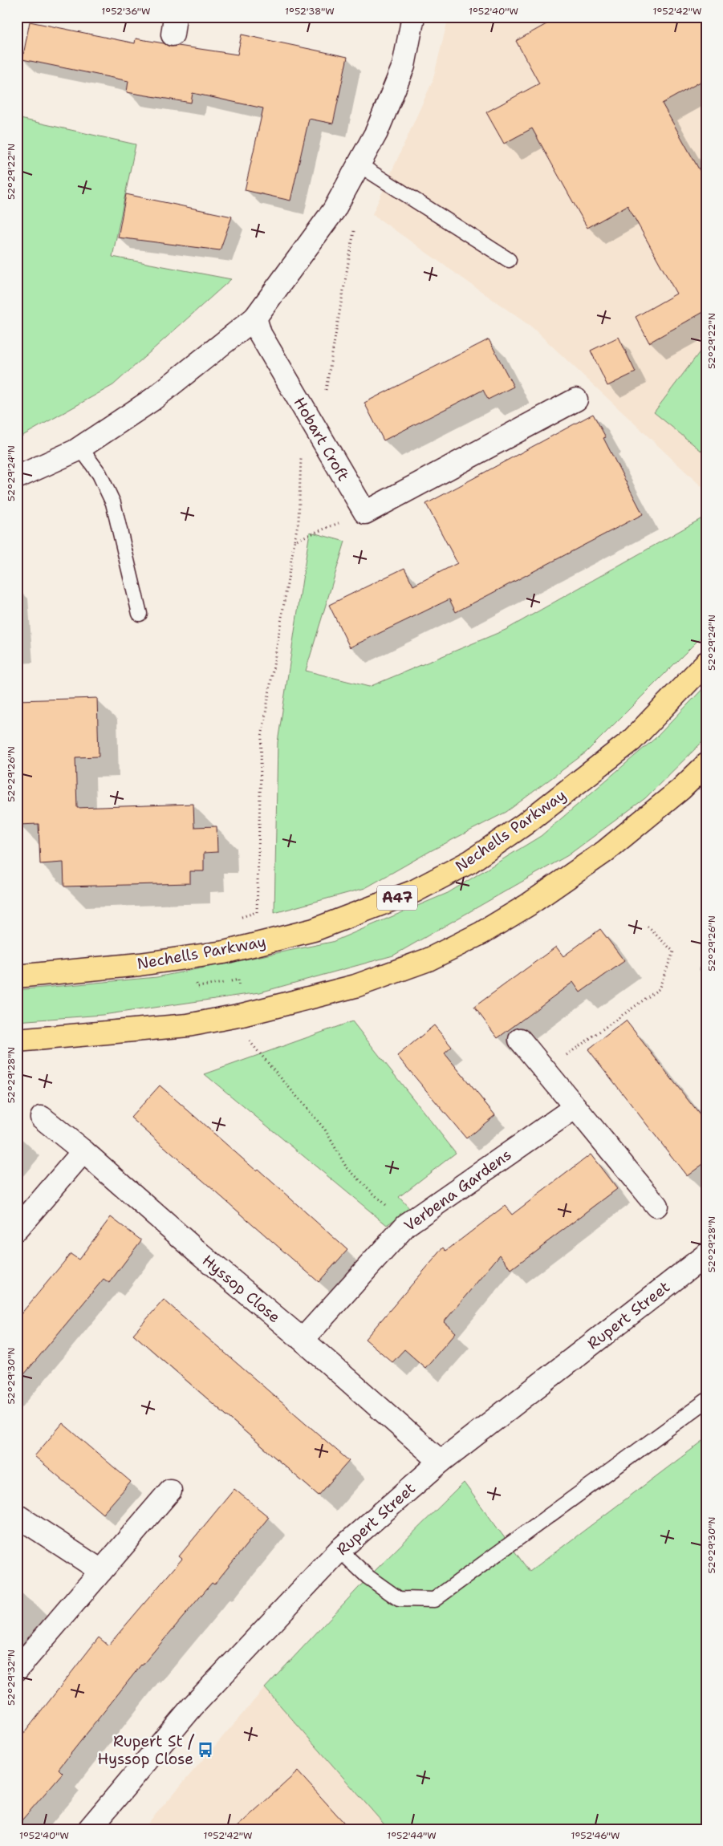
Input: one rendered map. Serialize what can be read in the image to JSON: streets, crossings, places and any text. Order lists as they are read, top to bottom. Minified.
{"streets":{"main road":["Nechells Parkway","A47"],"street":["Hobart Croft","Verbena Gardens","Hyssop Close","Rupert Street"]},"crossings":[["Verbena Gardens","Hyssop Close"],["Hyssop Close","Rupert Street"]],"places":{"bus stop":["Rupert St / Hyssop Close"]},"coordinates":["1°52'36\"W","1°52'38\"W","1°52'40\"W","1°52'42\"W","52°29'22\"N","52°29'24\"N","52°29'26\"N","52°29'28\"N","52°29'30\"N","52°29'32\"N","1°52'44\"W","1°52'46\"W"]}
